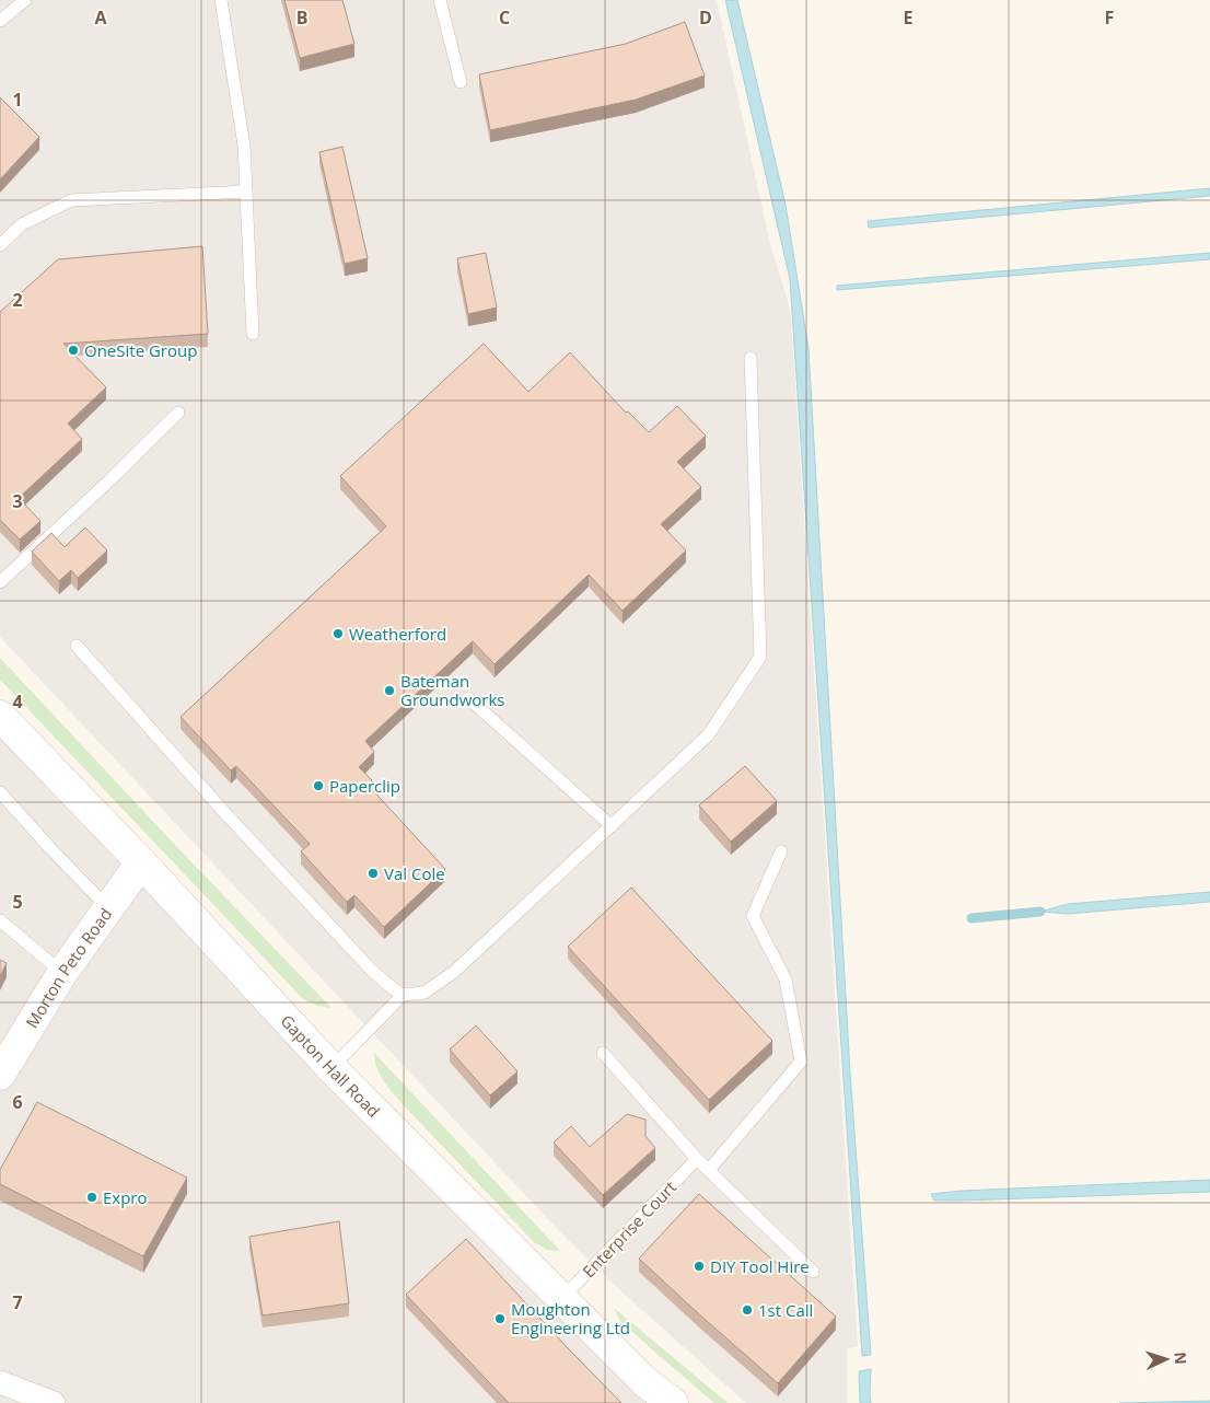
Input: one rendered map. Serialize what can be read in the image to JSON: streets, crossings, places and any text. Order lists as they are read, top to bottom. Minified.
{"streets":{"street":["Morton Peto Road","Gapton Hall Road"],"lane":["Enterprise Court"]},"crossings":[["Morton Peto Road","Gapton Hall Road"],["Gapton Hall Road","Enterprise Court"]],"places":["OneSite Group","Weatherford","Bateman Groundworks","Paperclip","Val Cole","Expro","DIY Tool Hire","1st Call","Moughton Engineering Ltd"],"north":"right","grid":{"columns":["A","B","C","D","E","F"],"rows":["1","2","3","4","5","6","7"]}}
